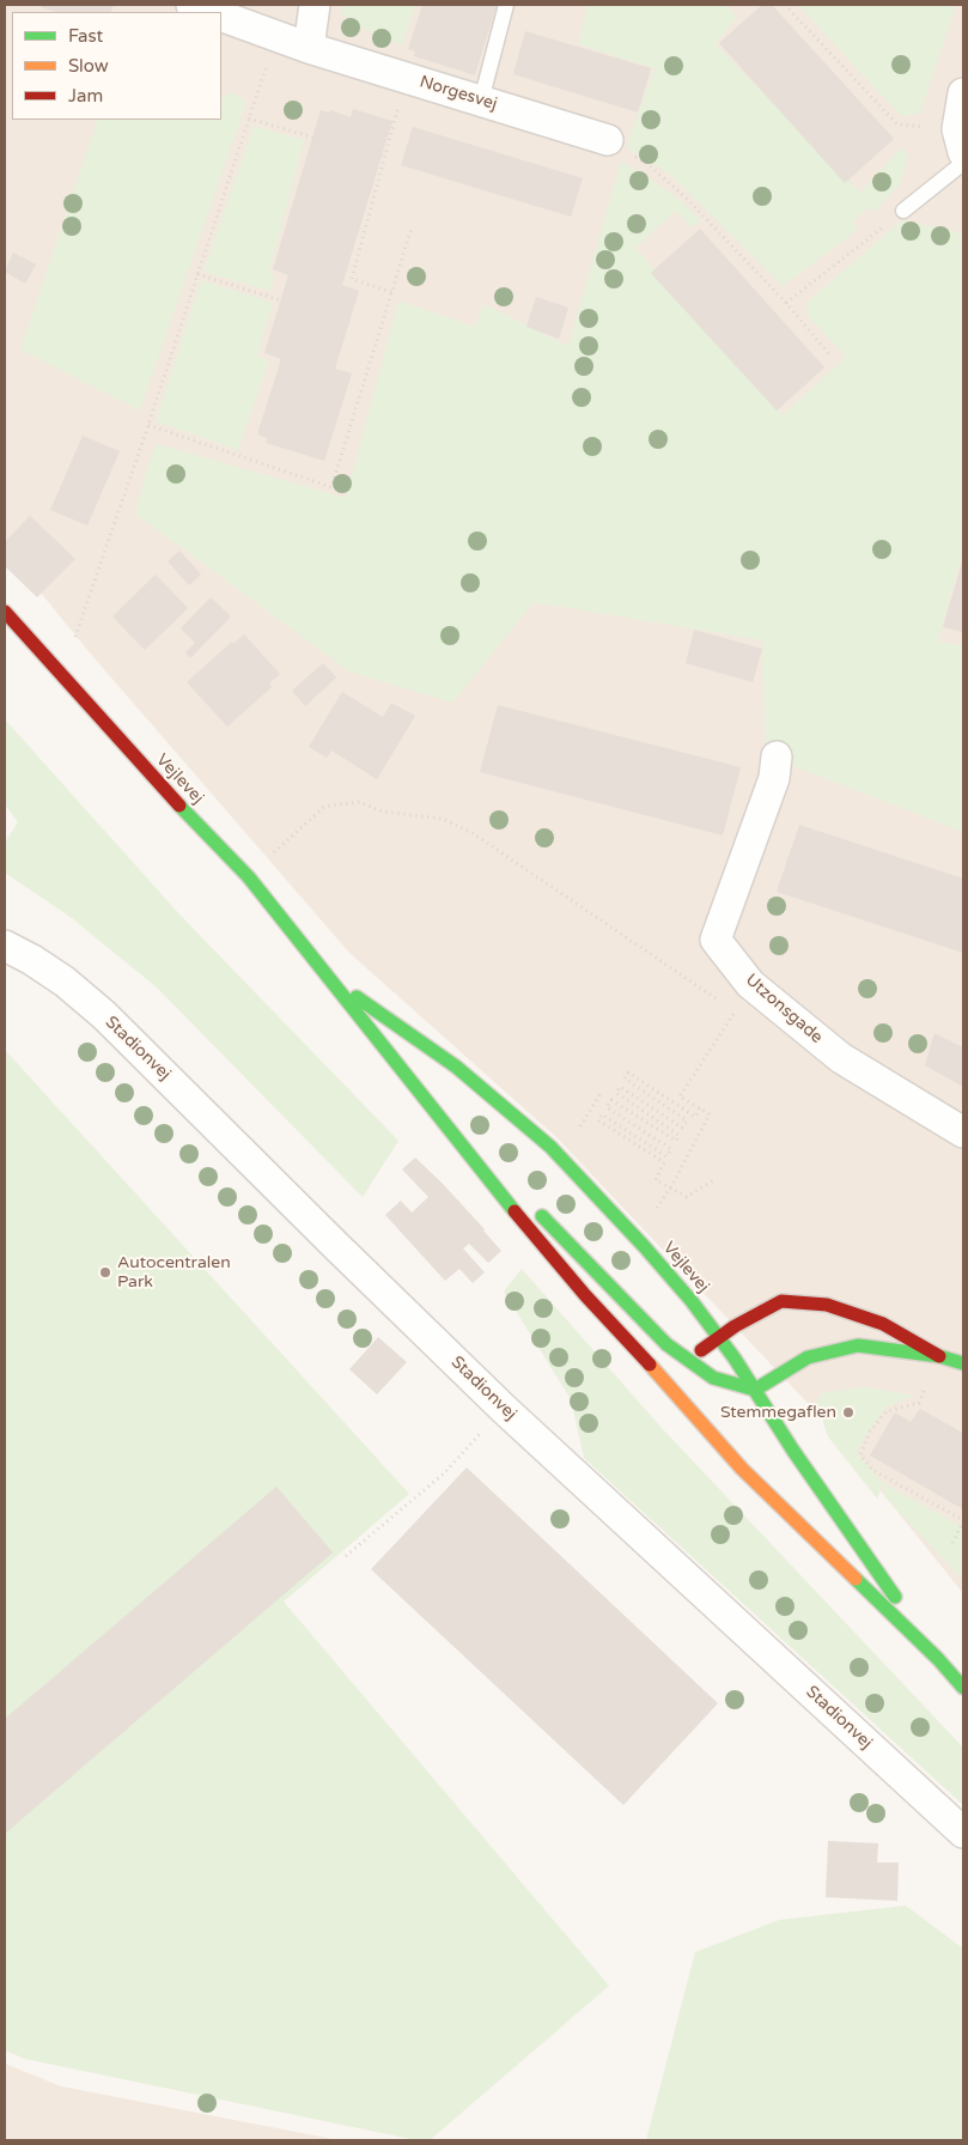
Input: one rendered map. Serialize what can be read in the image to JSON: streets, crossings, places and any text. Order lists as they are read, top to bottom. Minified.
{"streets":{"main road":["Vejlevej"],"street":["Norgesvej","Utzonsgade","Stadionvej"]},"places":["Autocentralen Park","Stemmegaflen"],"legend":["Fast","Slow","Jam"]}
